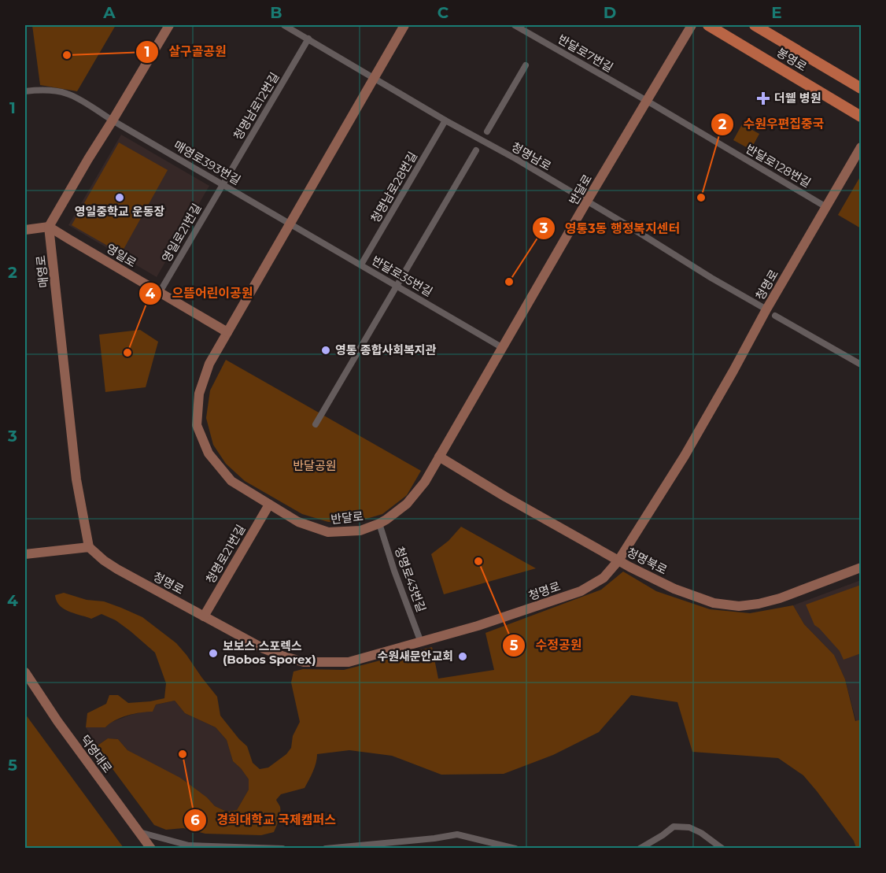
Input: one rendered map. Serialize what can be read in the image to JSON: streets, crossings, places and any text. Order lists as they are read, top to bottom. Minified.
{"streets":{"main road":["봉영로"],"street":["반달로7번길","청명남로12번길","청명남로","매영로393번길","반달로128번길","청명남로28번길","반달로","영일로21번길","영일로","매영로","반달로35번길","청명로","청명로21번길","청명북로","청명로43번길","덕영대로"]},"crossings":[["반달로7번길","반달로128번길"],["반달로7번길","반달로"],["청명남로12번길","청명남로"],["청명남로12번길","매영로393번길"],["청명남로12번길","영일로21번길"],["청명남로","청명남로28번길"],["청명남로","반달로"],["청명남로","청명로"],["매영로393번길","반달로"],["매영로393번길","영일로21번길"],["매영로393번길","반달로35번길"],["반달로128번길","반달로"],["반달로128번길","청명로"],["청명남로28번길","반달로35번길"],["반달로","영일로"],["반달로","반달로35번길"],["반달로","청명로21번길"],["반달로","청명북로"],["반달로","청명로43번길"],["영일로21번길","영일로"],["영일로","매영로"],["매영로","청명로"],["청명로","청명로21번길"],["청명로","청명북로"],["청명로","청명로43번길"]],"parks":["반달공원"],"places":{"other":["살구골공원","영일중학교 운동장","수원우편집중국","영통3동 행정복지센터","영통 종합사회복지관","으뜸어린이공원","수정공원","보보스 스포렉스 (Bobos Sporex)","수원새문안교회","경희대학교 국제캠퍼스"],"health":["더웰 병원"]},"grid":{"columns":["A","B","C","D","E"],"rows":["1","2","3","4","5"]}}
